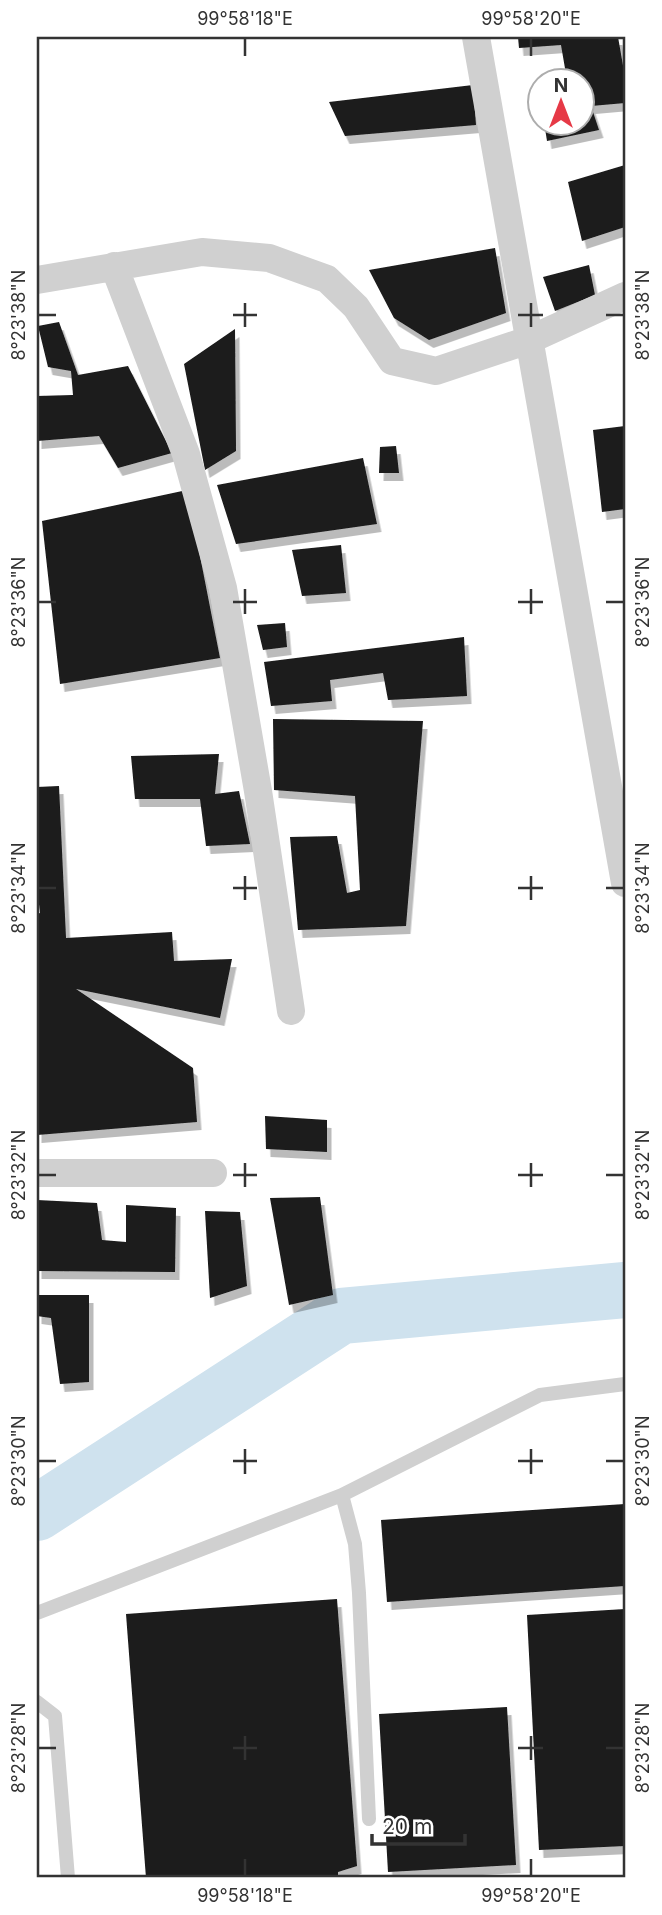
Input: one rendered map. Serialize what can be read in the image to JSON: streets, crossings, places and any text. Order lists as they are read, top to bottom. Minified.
{"scale_bar":"20 m","north":"top","coordinates":["99°58'18\"E","99°58'20\"E","8°23'38\"N","8°23'36\"N","8°23'34\"N","8°23'32\"N","8°23'30\"N","8°23'28\"N"]}
